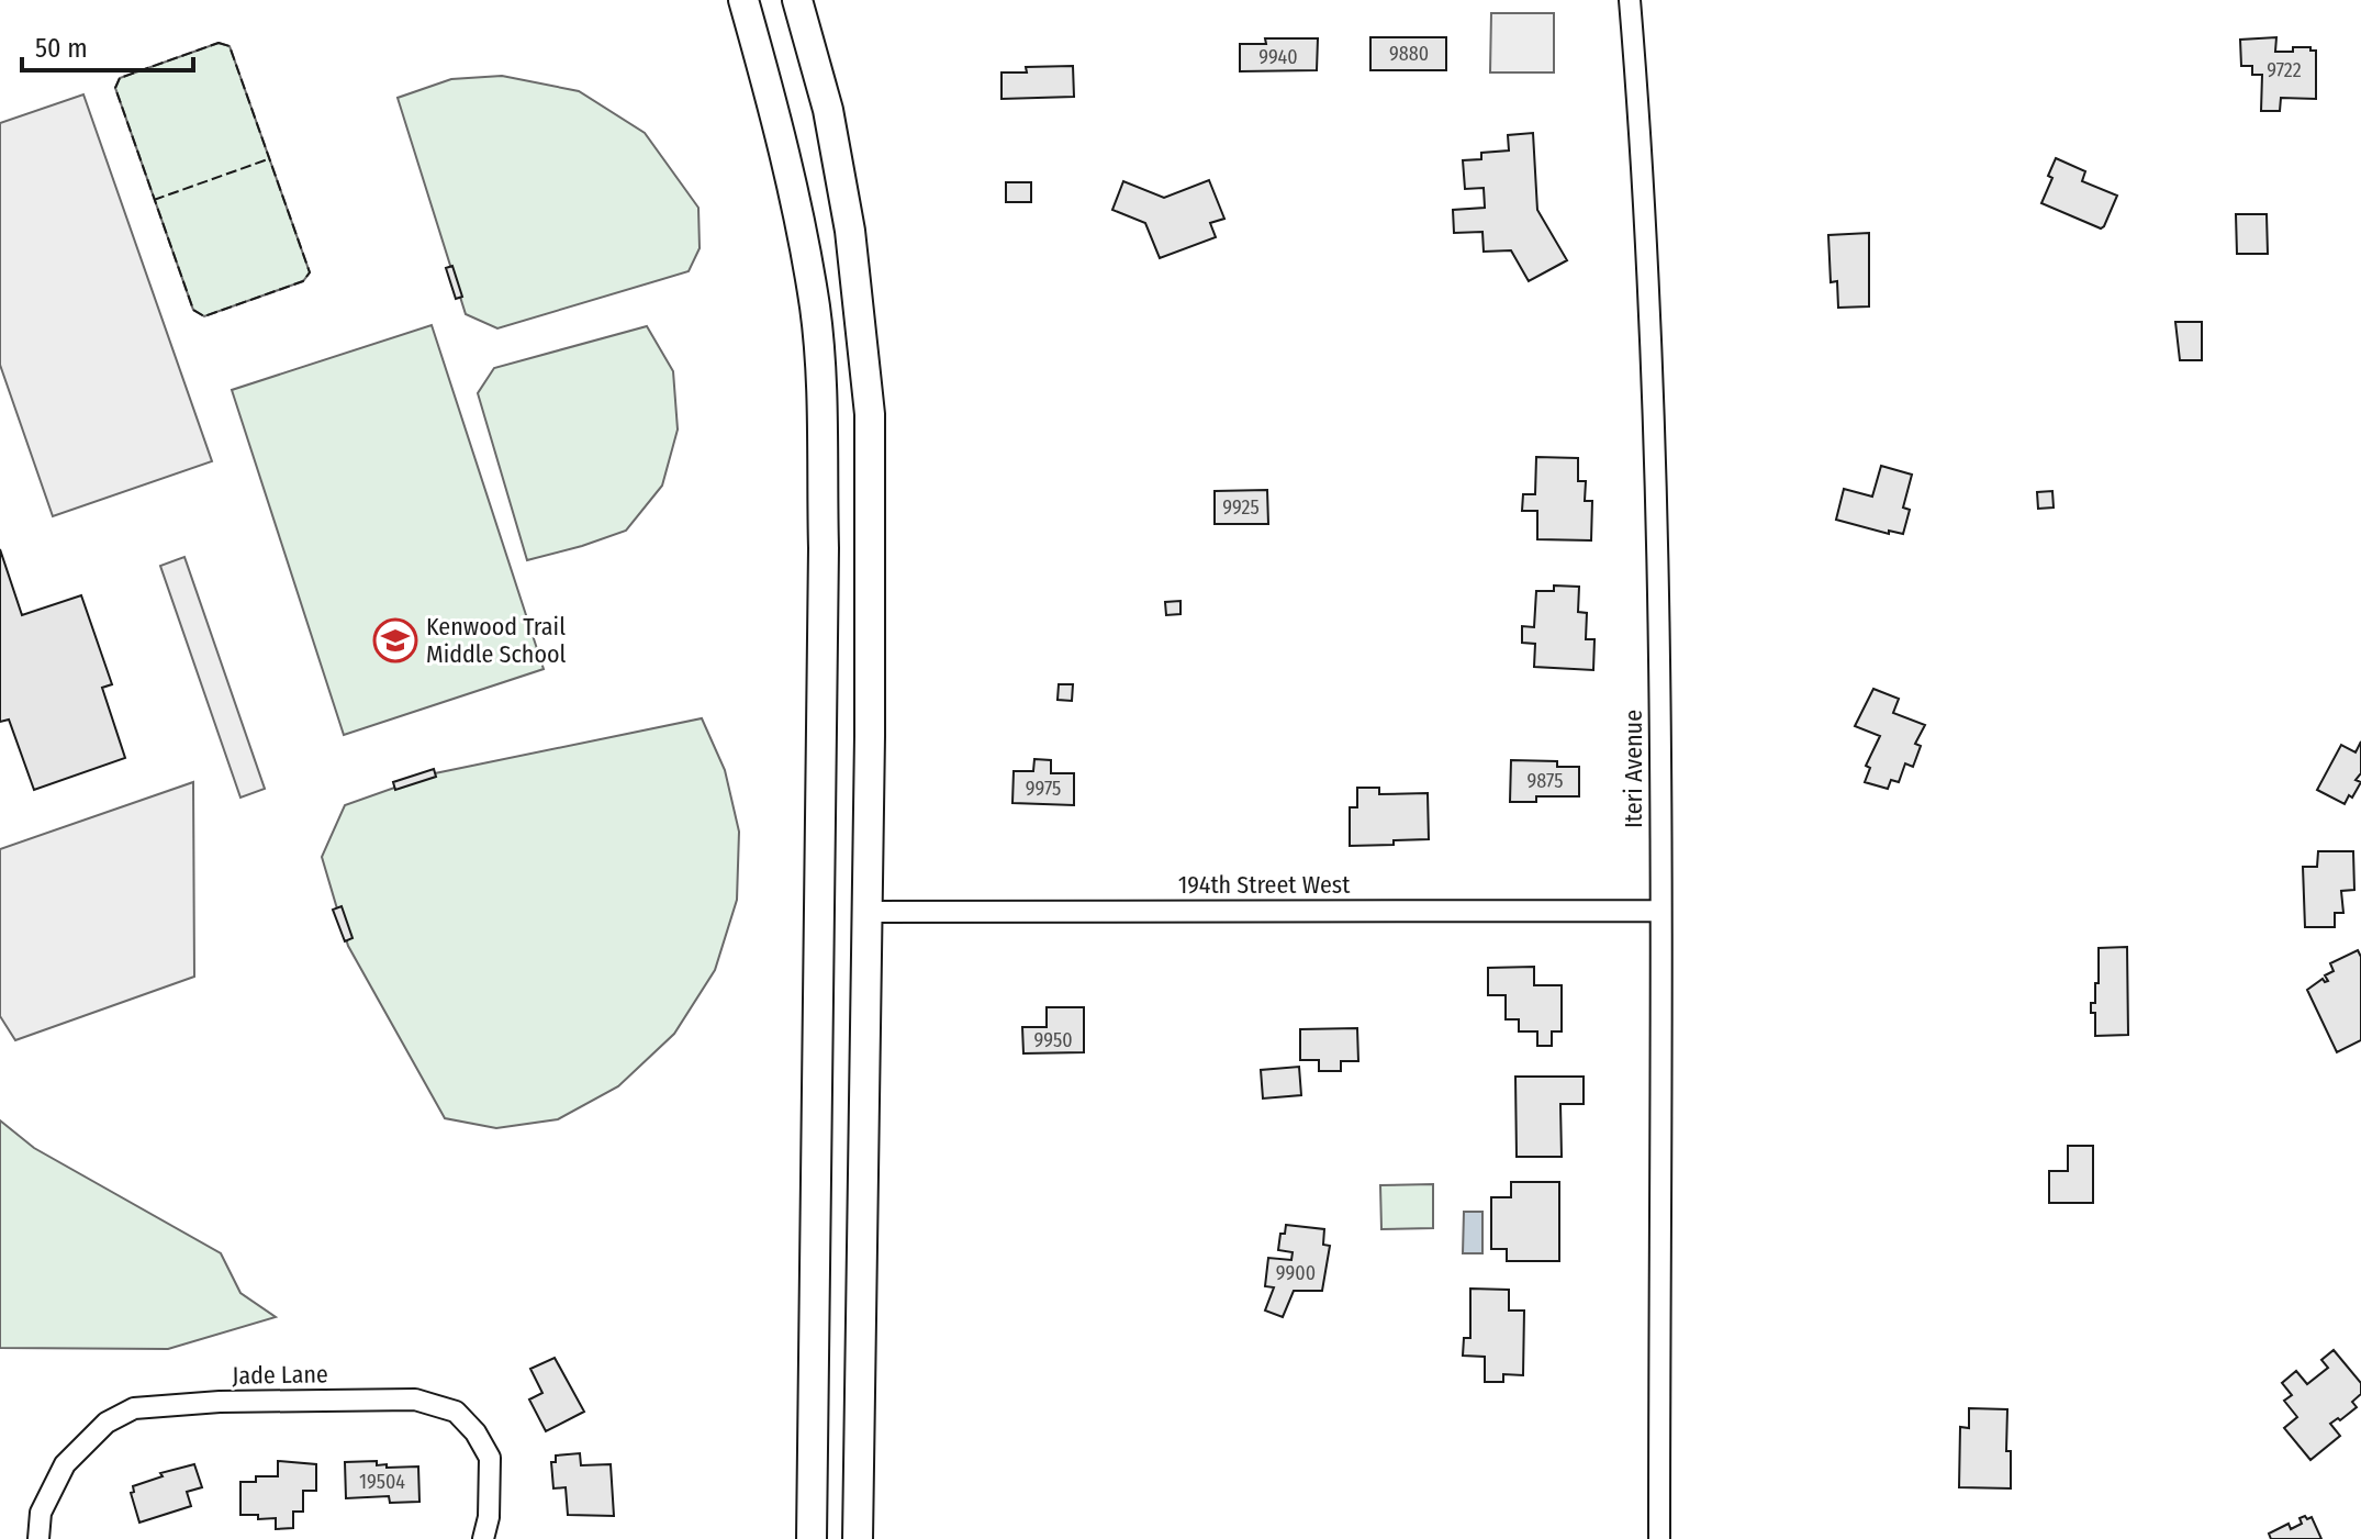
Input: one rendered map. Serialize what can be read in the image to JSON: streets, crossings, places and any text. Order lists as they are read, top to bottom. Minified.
{"streets":{"street":["Iteri Avenue","194th Street West","Jade Lane"]},"crossings":[["Iteri Avenue","194th Street West"]],"places":{"school or university":["Kenwood Trail Middle School"]},"house_numbers":["9880","9940","9722","9925","9875","9975","9950","9900","19504"],"scale_bar":"50 m"}
